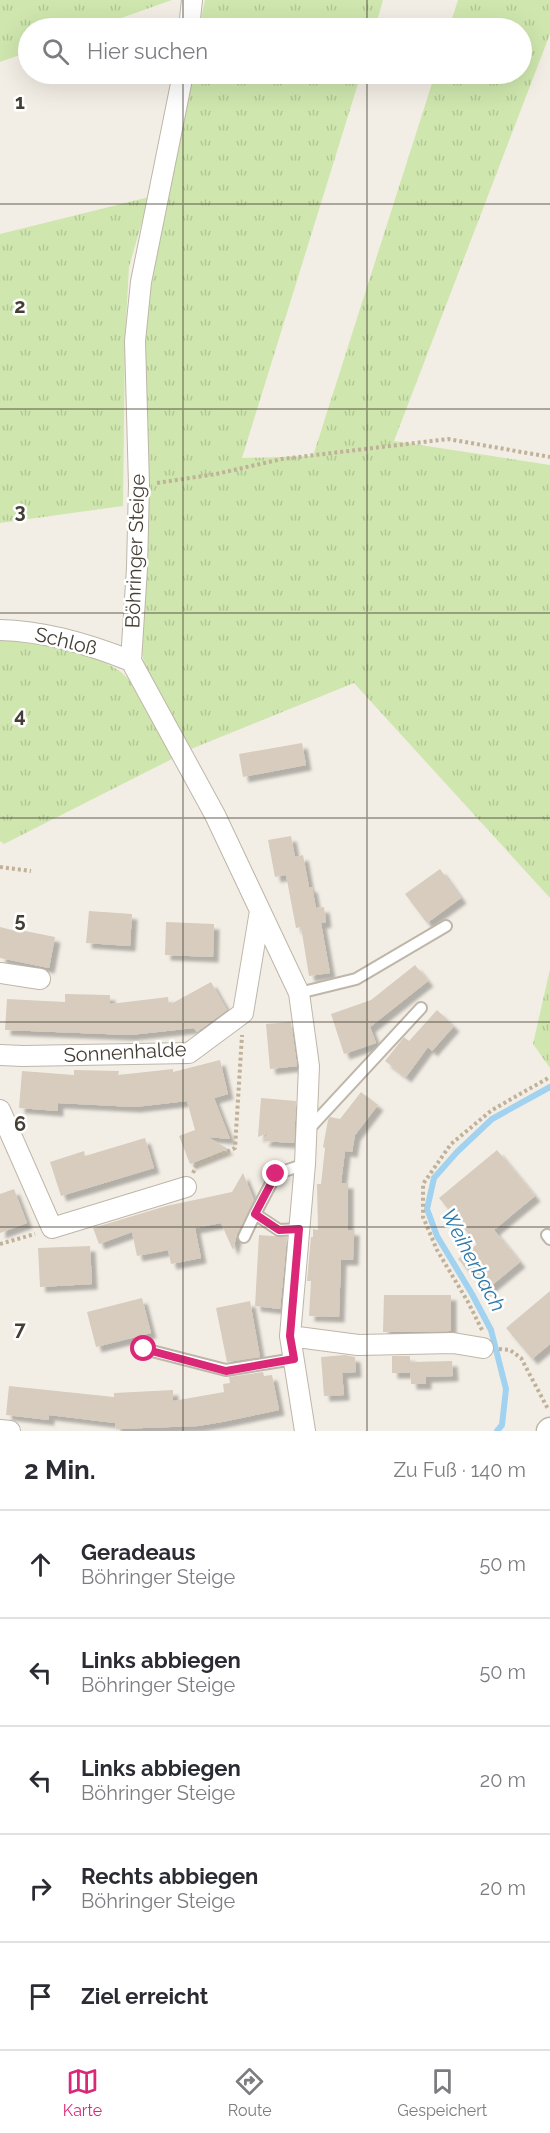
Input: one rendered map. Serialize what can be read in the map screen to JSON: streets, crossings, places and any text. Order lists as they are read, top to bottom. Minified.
{"streets":{"street":["Böhringer Steige","Schloß","Sonnenhalde"]},"crossings":[["Böhringer Steige","Schloß"]],"water":["Weiherbach"],"page":{"search":"Hier suchen","heading":["2 Min.","Zu Fuß · 140 m"],"list":[["Geradeaus","Böhringer Steige","50 m"],["Links abbiegen","Böhringer Steige","50 m"],["Links abbiegen","Böhringer Steige","20 m"],["Rechts abbiegen","Böhringer Steige","20 m"],"Ziel erreicht"],"nav":["Karte","Route","Gespeichert"]},"grid":{"rows":["1","2","3","4","5","6","7"]}}
